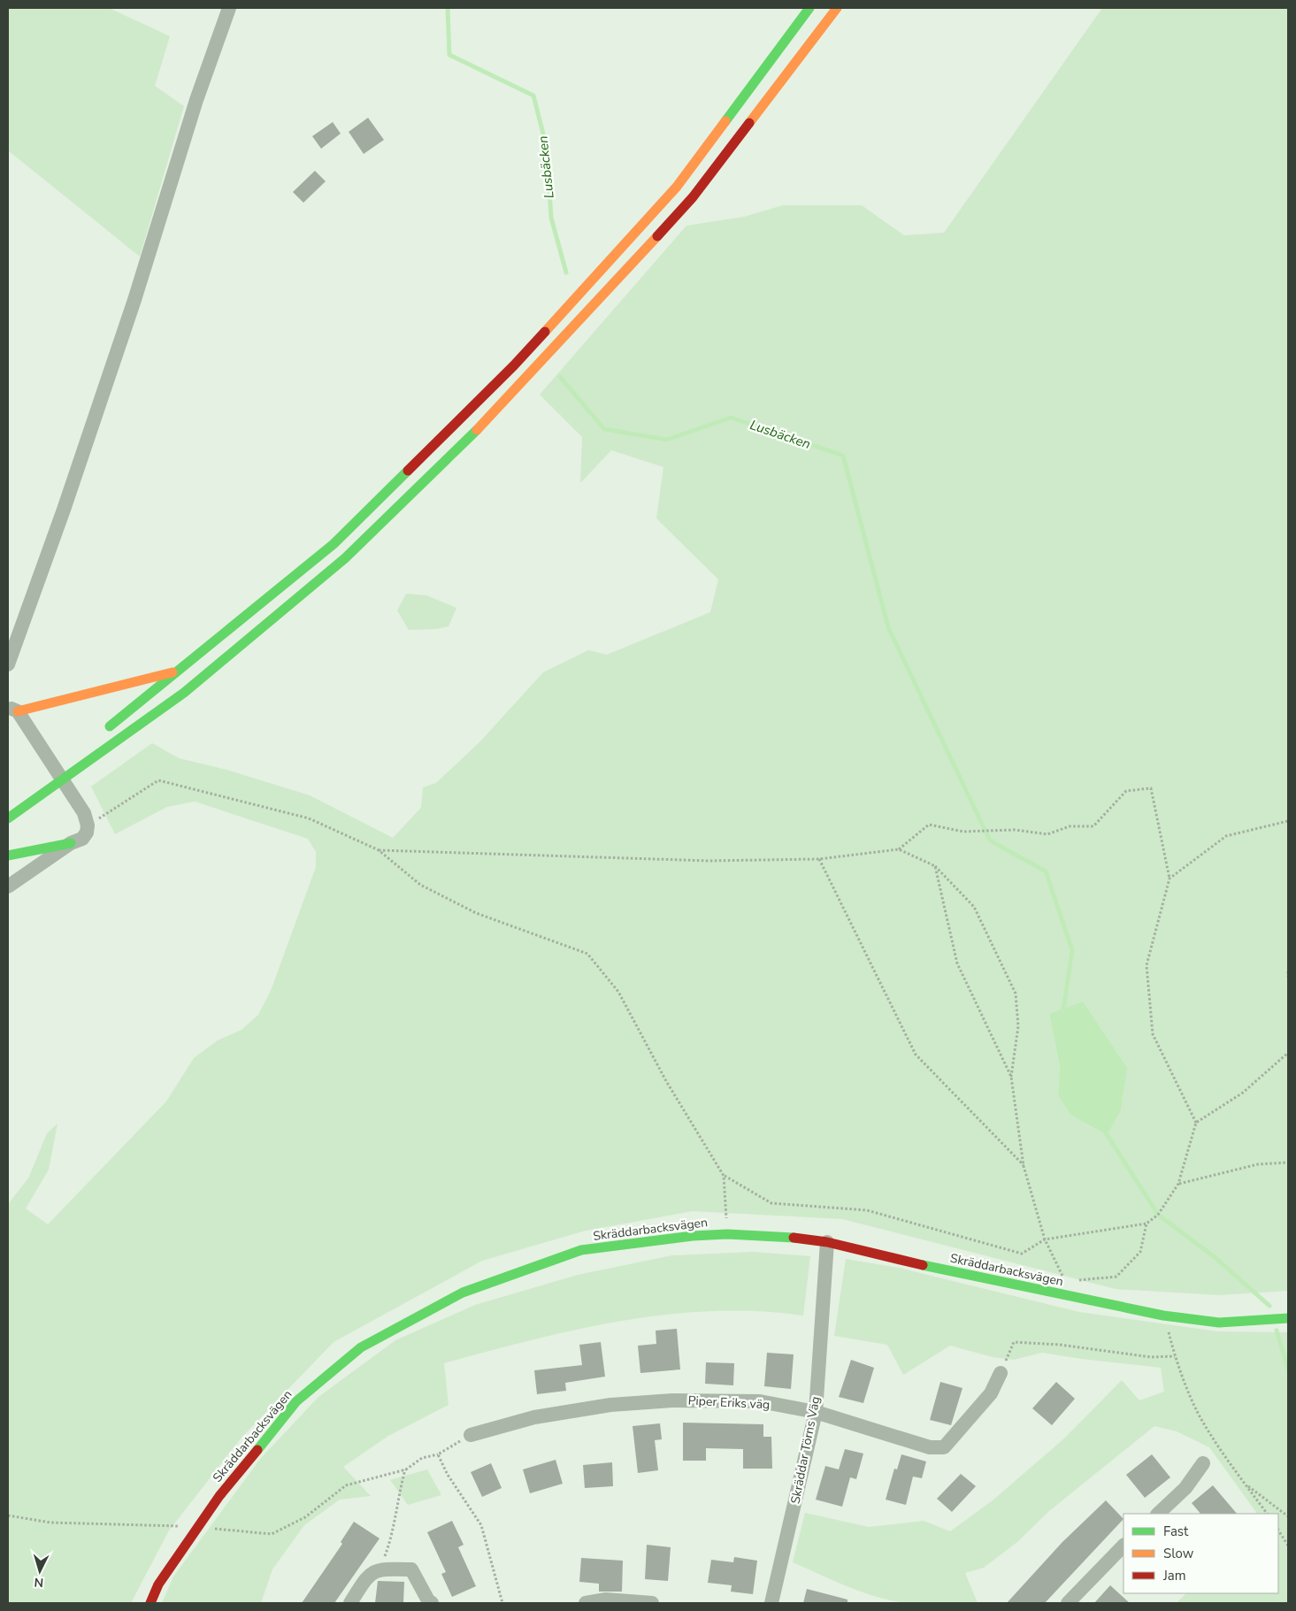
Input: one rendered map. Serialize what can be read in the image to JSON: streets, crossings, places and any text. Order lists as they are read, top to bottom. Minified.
{"streets":{"main road":["Skräddarbacksvägen"],"street":["Piper Eriks väg","Skräddar Törns Väg"]},"crossings":[["Skräddarbacksvägen","Skräddar Törns Väg"],["Piper Eriks väg","Skräddar Törns Väg"]],"water":["Lusbäcken"],"legend":["Fast","Slow","Jam"],"north":"bottom"}
